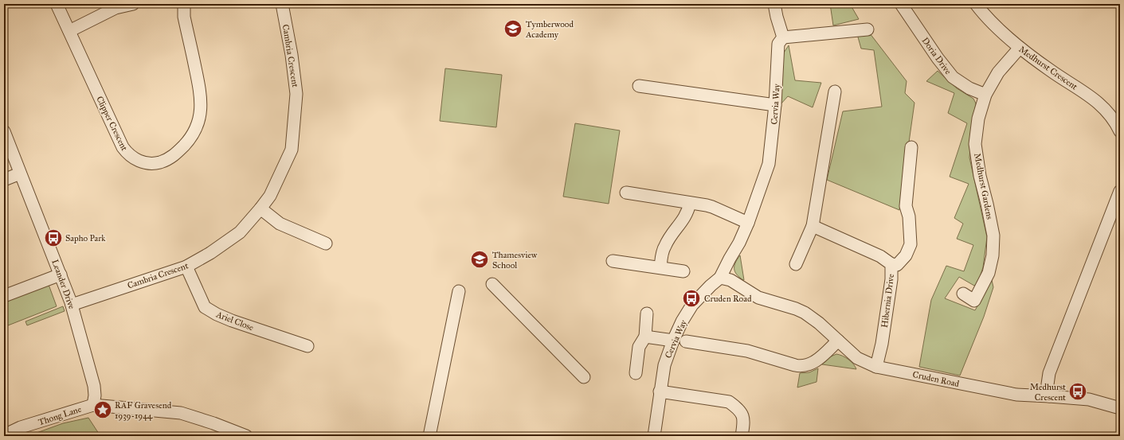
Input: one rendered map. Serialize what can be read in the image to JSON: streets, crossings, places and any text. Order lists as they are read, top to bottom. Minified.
{"streets":{"street":["Cambria Crescent","Doria Drive","Medhurst Crescent","Cervia Way","Clipper Crescent","Medhurst Gardens","Leander Drive","Hibernia Drive","Ariel Close","Cruden Road","Thong Lane"]},"crossings":[["Cambria Crescent","Leander Drive"],["Cambria Crescent","Ariel Close"],["Doria Drive","Medhurst Gardens"],["Medhurst Crescent","Medhurst Gardens"],["Cervia Way","Cruden Road"],["Leander Drive","Thong Lane"],["Hibernia Drive","Cruden Road"]],"places":{"school or university":["Tymberwood Academy","Thamesview School"],"bus stop":["Sapho Park","Cruden Road","Medhurst Crescent"],"place":["RAF Gravesend 1939-1944"]}}
